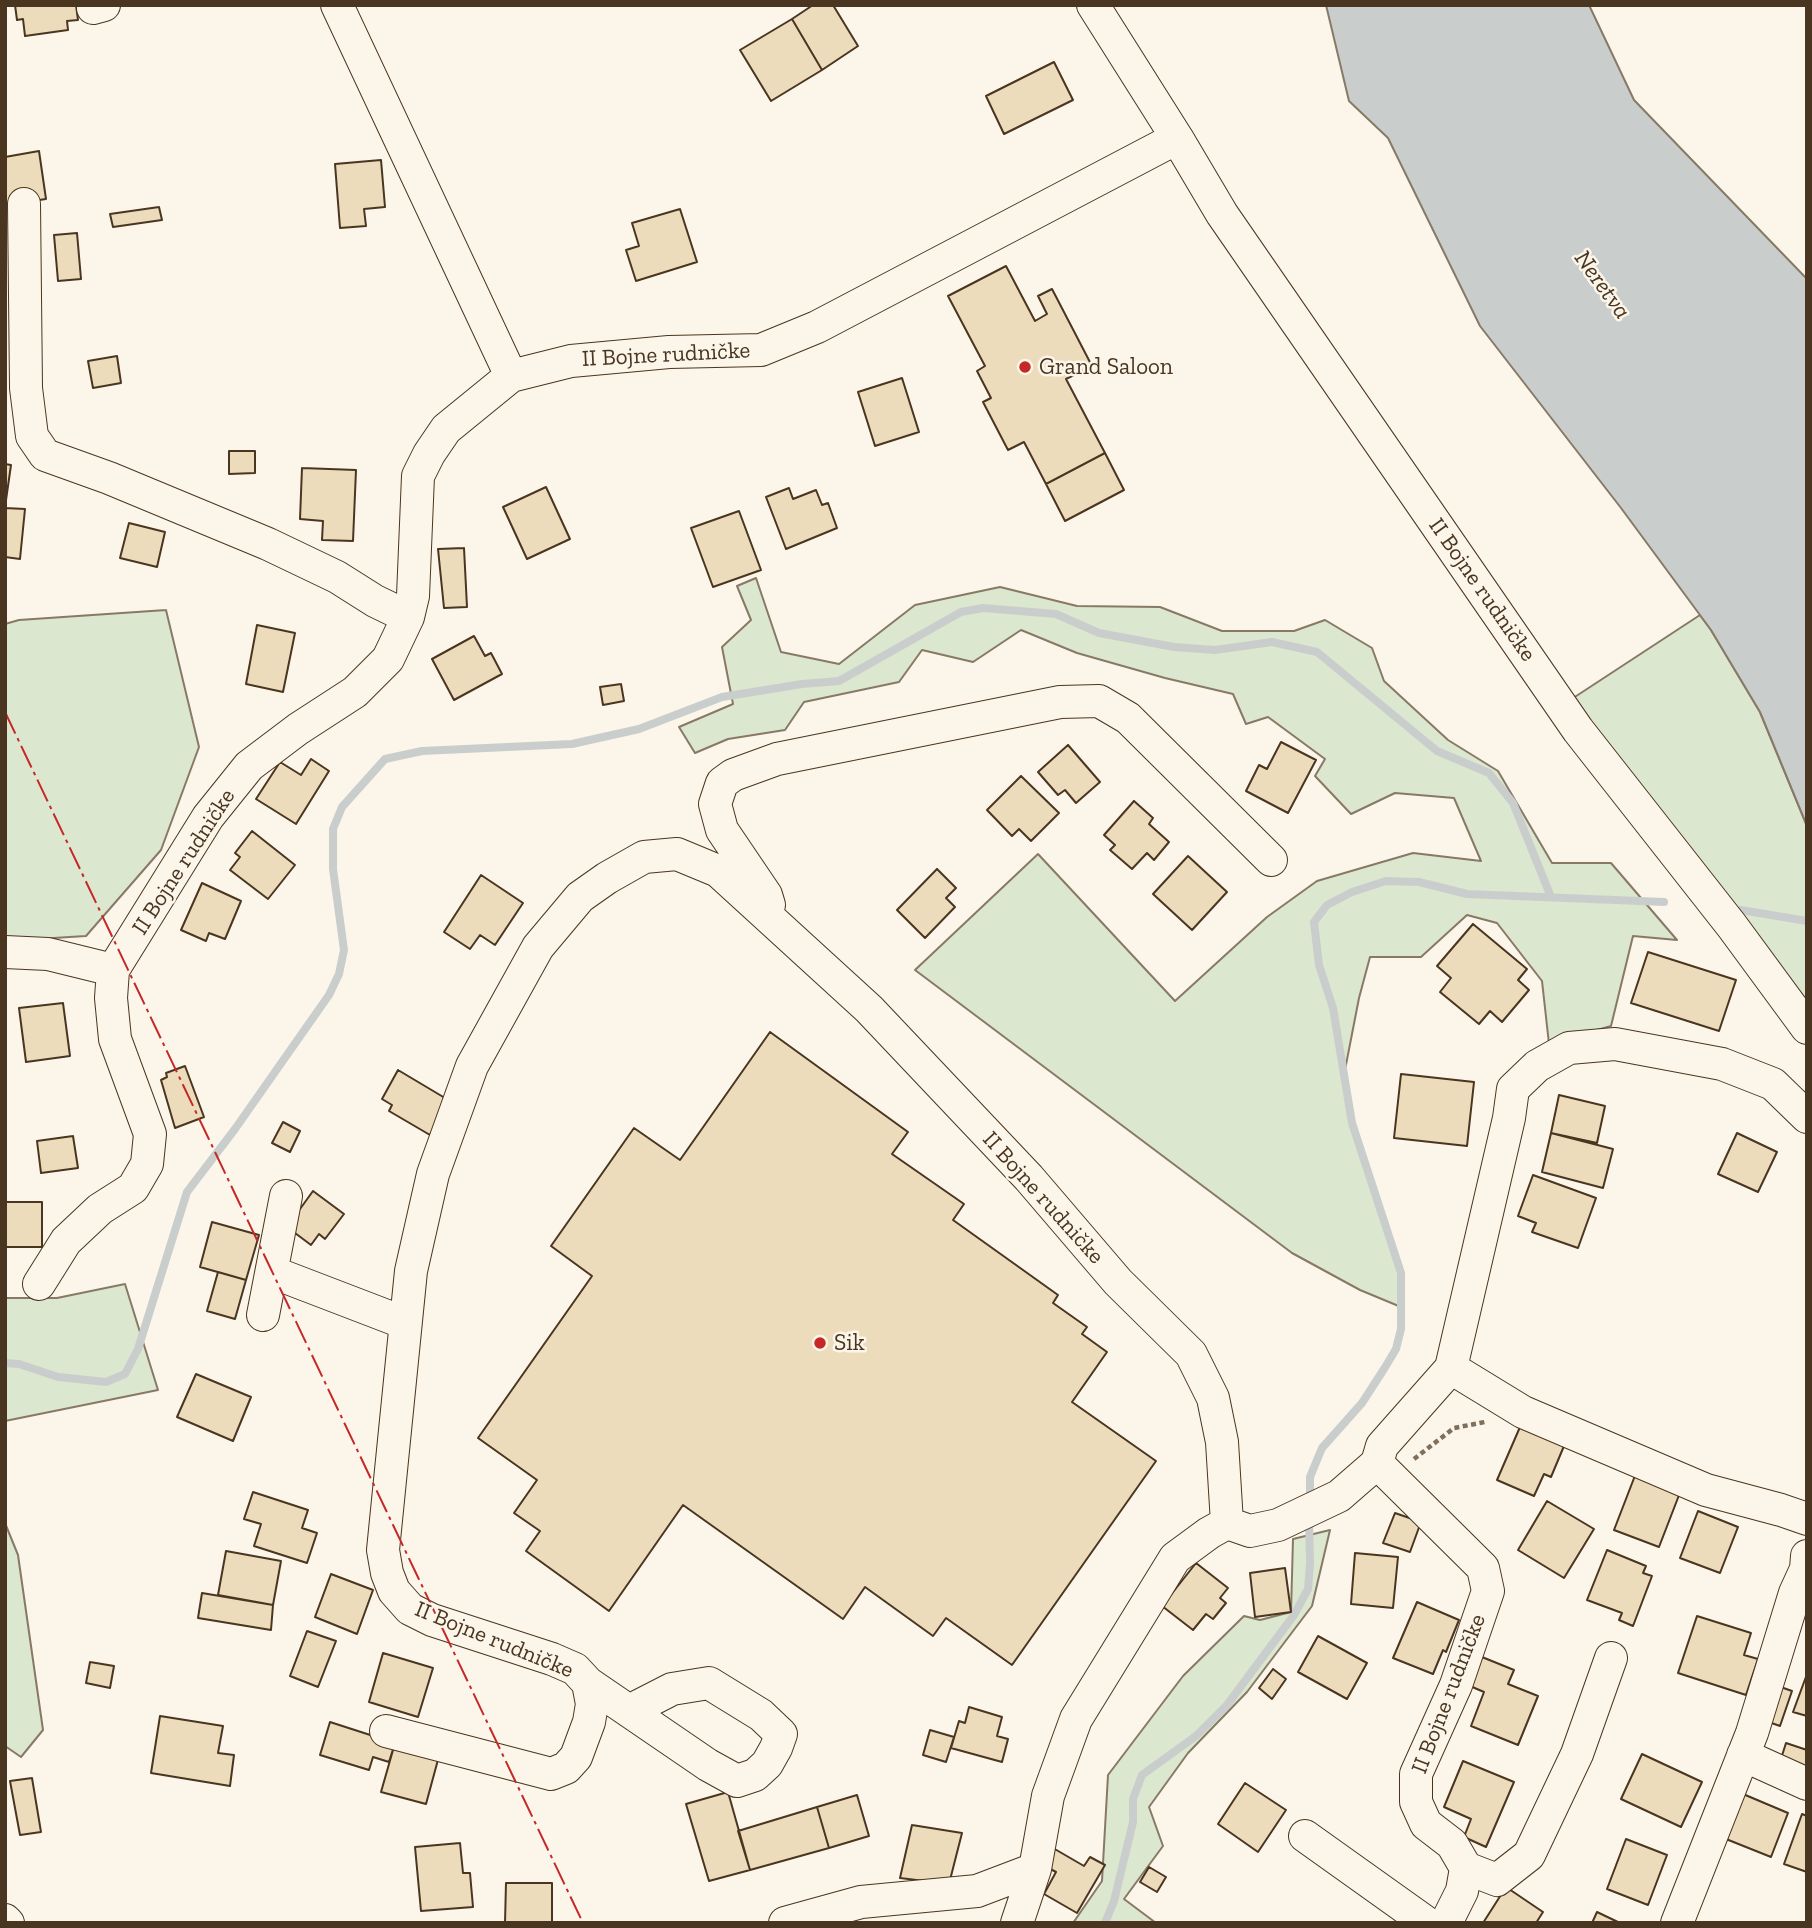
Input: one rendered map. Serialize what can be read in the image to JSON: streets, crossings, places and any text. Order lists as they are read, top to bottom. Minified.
{"streets":{"street":["II Bojne rudničke"]},"water":["Neretva"],"places":["Grand Saloon","Sik"]}
